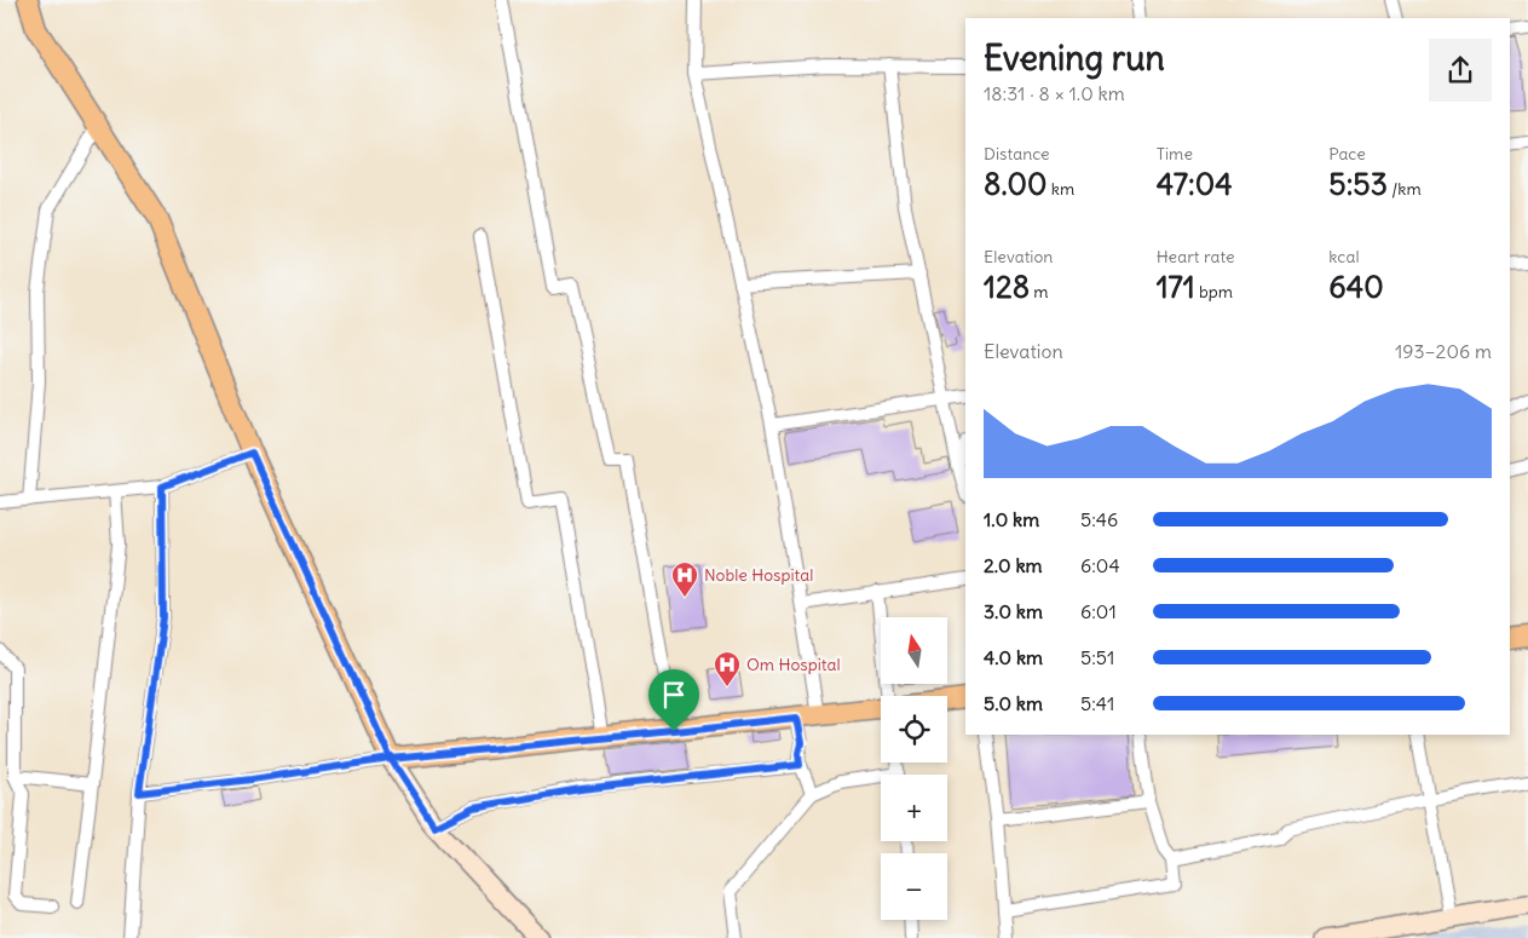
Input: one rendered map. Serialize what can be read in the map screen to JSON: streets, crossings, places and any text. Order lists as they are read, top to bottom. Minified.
{"places":{"hospital":["Noble Hospital","Om Hospital"]},"north":"top","page":{"heading":["Evening run","18:31 · 8 × 1.0 km"],"stats":[["Distance","8.00 km"],["Time","47:04"],["Pace","5:53 /km"],["Elevation","128 m"],["Heart rate","171 bpm"],["kcal","640"]],"chart":["Elevation","193–206 m"],"list":[{"name":"1.0 km","note":"5:46"},{"name":"2.0 km","note":"6:04"},{"name":"3.0 km","note":"6:01"},{"name":"4.0 km","note":"5:51"},{"name":"5.0 km","note":"5:41"}],"map_buttons":["+","−"]}}
